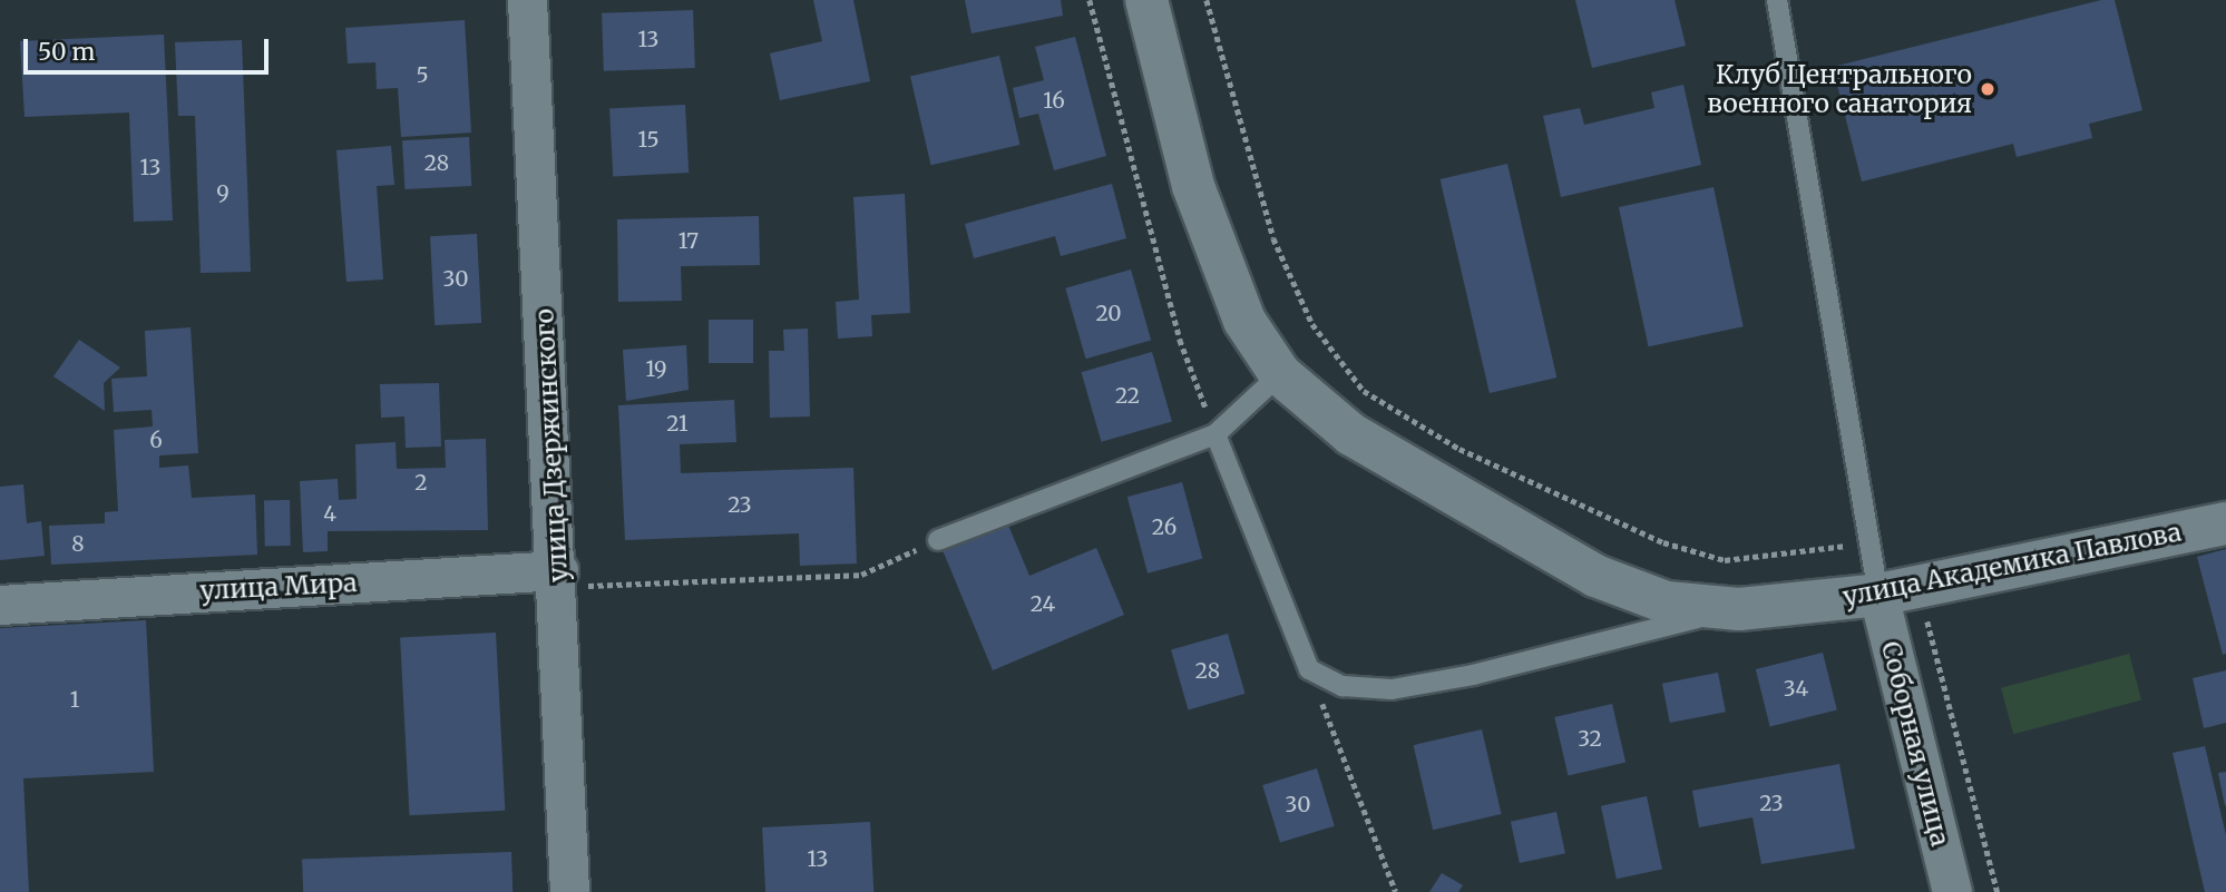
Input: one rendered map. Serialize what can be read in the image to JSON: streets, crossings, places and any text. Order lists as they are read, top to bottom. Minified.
{"streets":{"street":["улица Дзержинского","улица Академика Павлова","улица Мира","Соборная улица"]},"crossings":[["улица Дзержинского","улица Мира"],["улица Академика Павлова","Соборная улица"]],"places":["Клуб Центрального военного санатория"],"house_numbers":["13","5","16","15","28","13","9","17","30","20","19","22","21","6","2","23","4","26","8","24","28","34","1","32","23","30","13"],"scale_bar":"50 m"}
